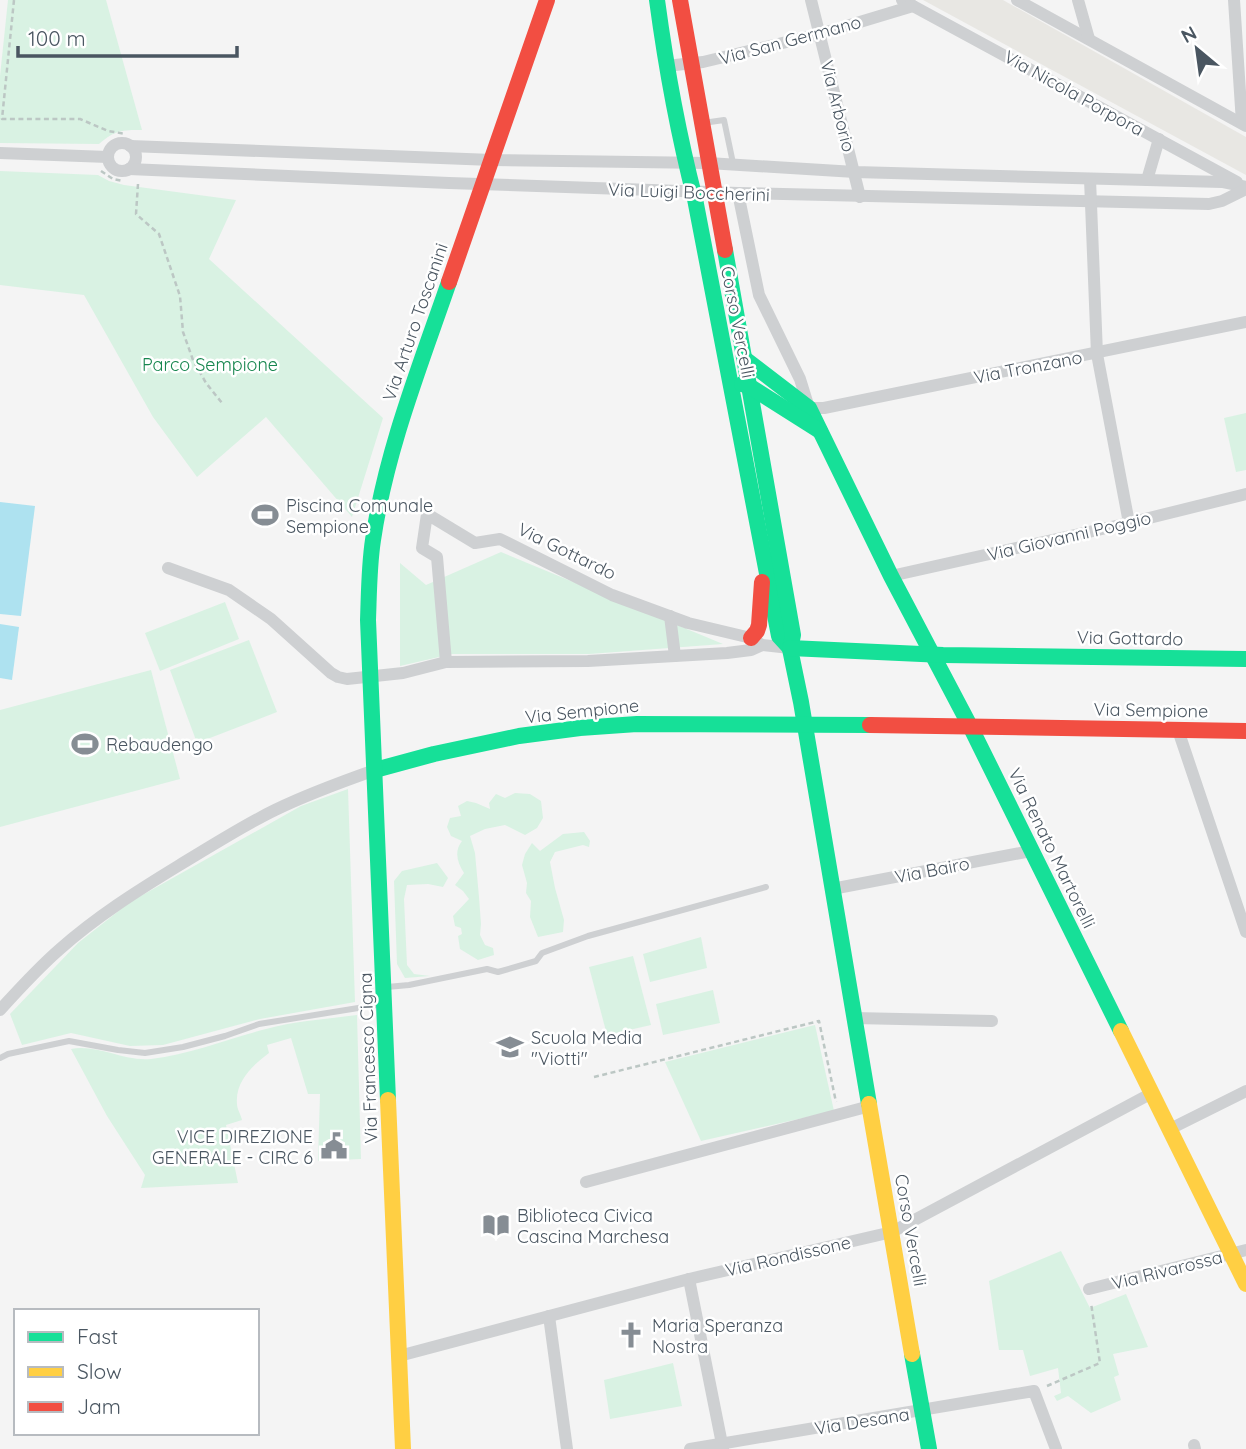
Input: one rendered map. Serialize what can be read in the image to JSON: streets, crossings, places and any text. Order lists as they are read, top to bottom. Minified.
{"streets":{"street":["Via San Germano","Via Nicola Porpora","Via Arborio","Via Luigi Boccherini","Via Arturo Toscanini","Corso Vercelli","Via Tronzano","Via Giovanni Poggio","Via Gottardo","Via Sempione","Via Renato Martorelli","Via Bairo","Via Francesco Cigna","Via Rondissone","Via Rivarossa","Via Desana"]},"crossings":[["Via San Germano","Via Nicola Porpora"],["Via San Germano","Via Arborio"],["Via San Germano","Corso Vercelli"],["Via Nicola Porpora","Via Luigi Boccherini"],["Via Arborio","Via Luigi Boccherini"],["Via Luigi Boccherini","Via Arturo Toscanini"],["Via Luigi Boccherini","Corso Vercelli"],["Via Arturo Toscanini","Via Francesco Cigna"],["Corso Vercelli","Via Gottardo"],["Corso Vercelli","Via Sempione"],["Corso Vercelli","Via Renato Martorelli"],["Corso Vercelli","Via Bairo"],["Corso Vercelli","Via Rondissone"],["Corso Vercelli","Via Desana"],["Via Tronzano","Via Renato Martorelli"],["Via Giovanni Poggio","Via Renato Martorelli"],["Via Gottardo","Via Renato Martorelli"],["Via Sempione","Via Renato Martorelli"],["Via Sempione","Via Francesco Cigna"],["Via Renato Martorelli","Via Bairo"],["Via Renato Martorelli","Via Rondissone"],["Via Renato Martorelli","Via Rivarossa"],["Via Francesco Cigna","Via Rondissone"]],"parks":["Parco Sempione"],"places":{"sports":["Piscina Comunale Sempione","Rebaudengo"],"school or university":["Scuola Media \"Viotti\""],"public building":["VICE DIREZIONE GENERALE - CIRC 6"],"library":["Biblioteca Civica Cascina Marchesa"],"church":["Maria Speranza Nostra"]},"legend":["Fast","Slow","Jam"],"scale_bar":"100 m","north":"top left"}
